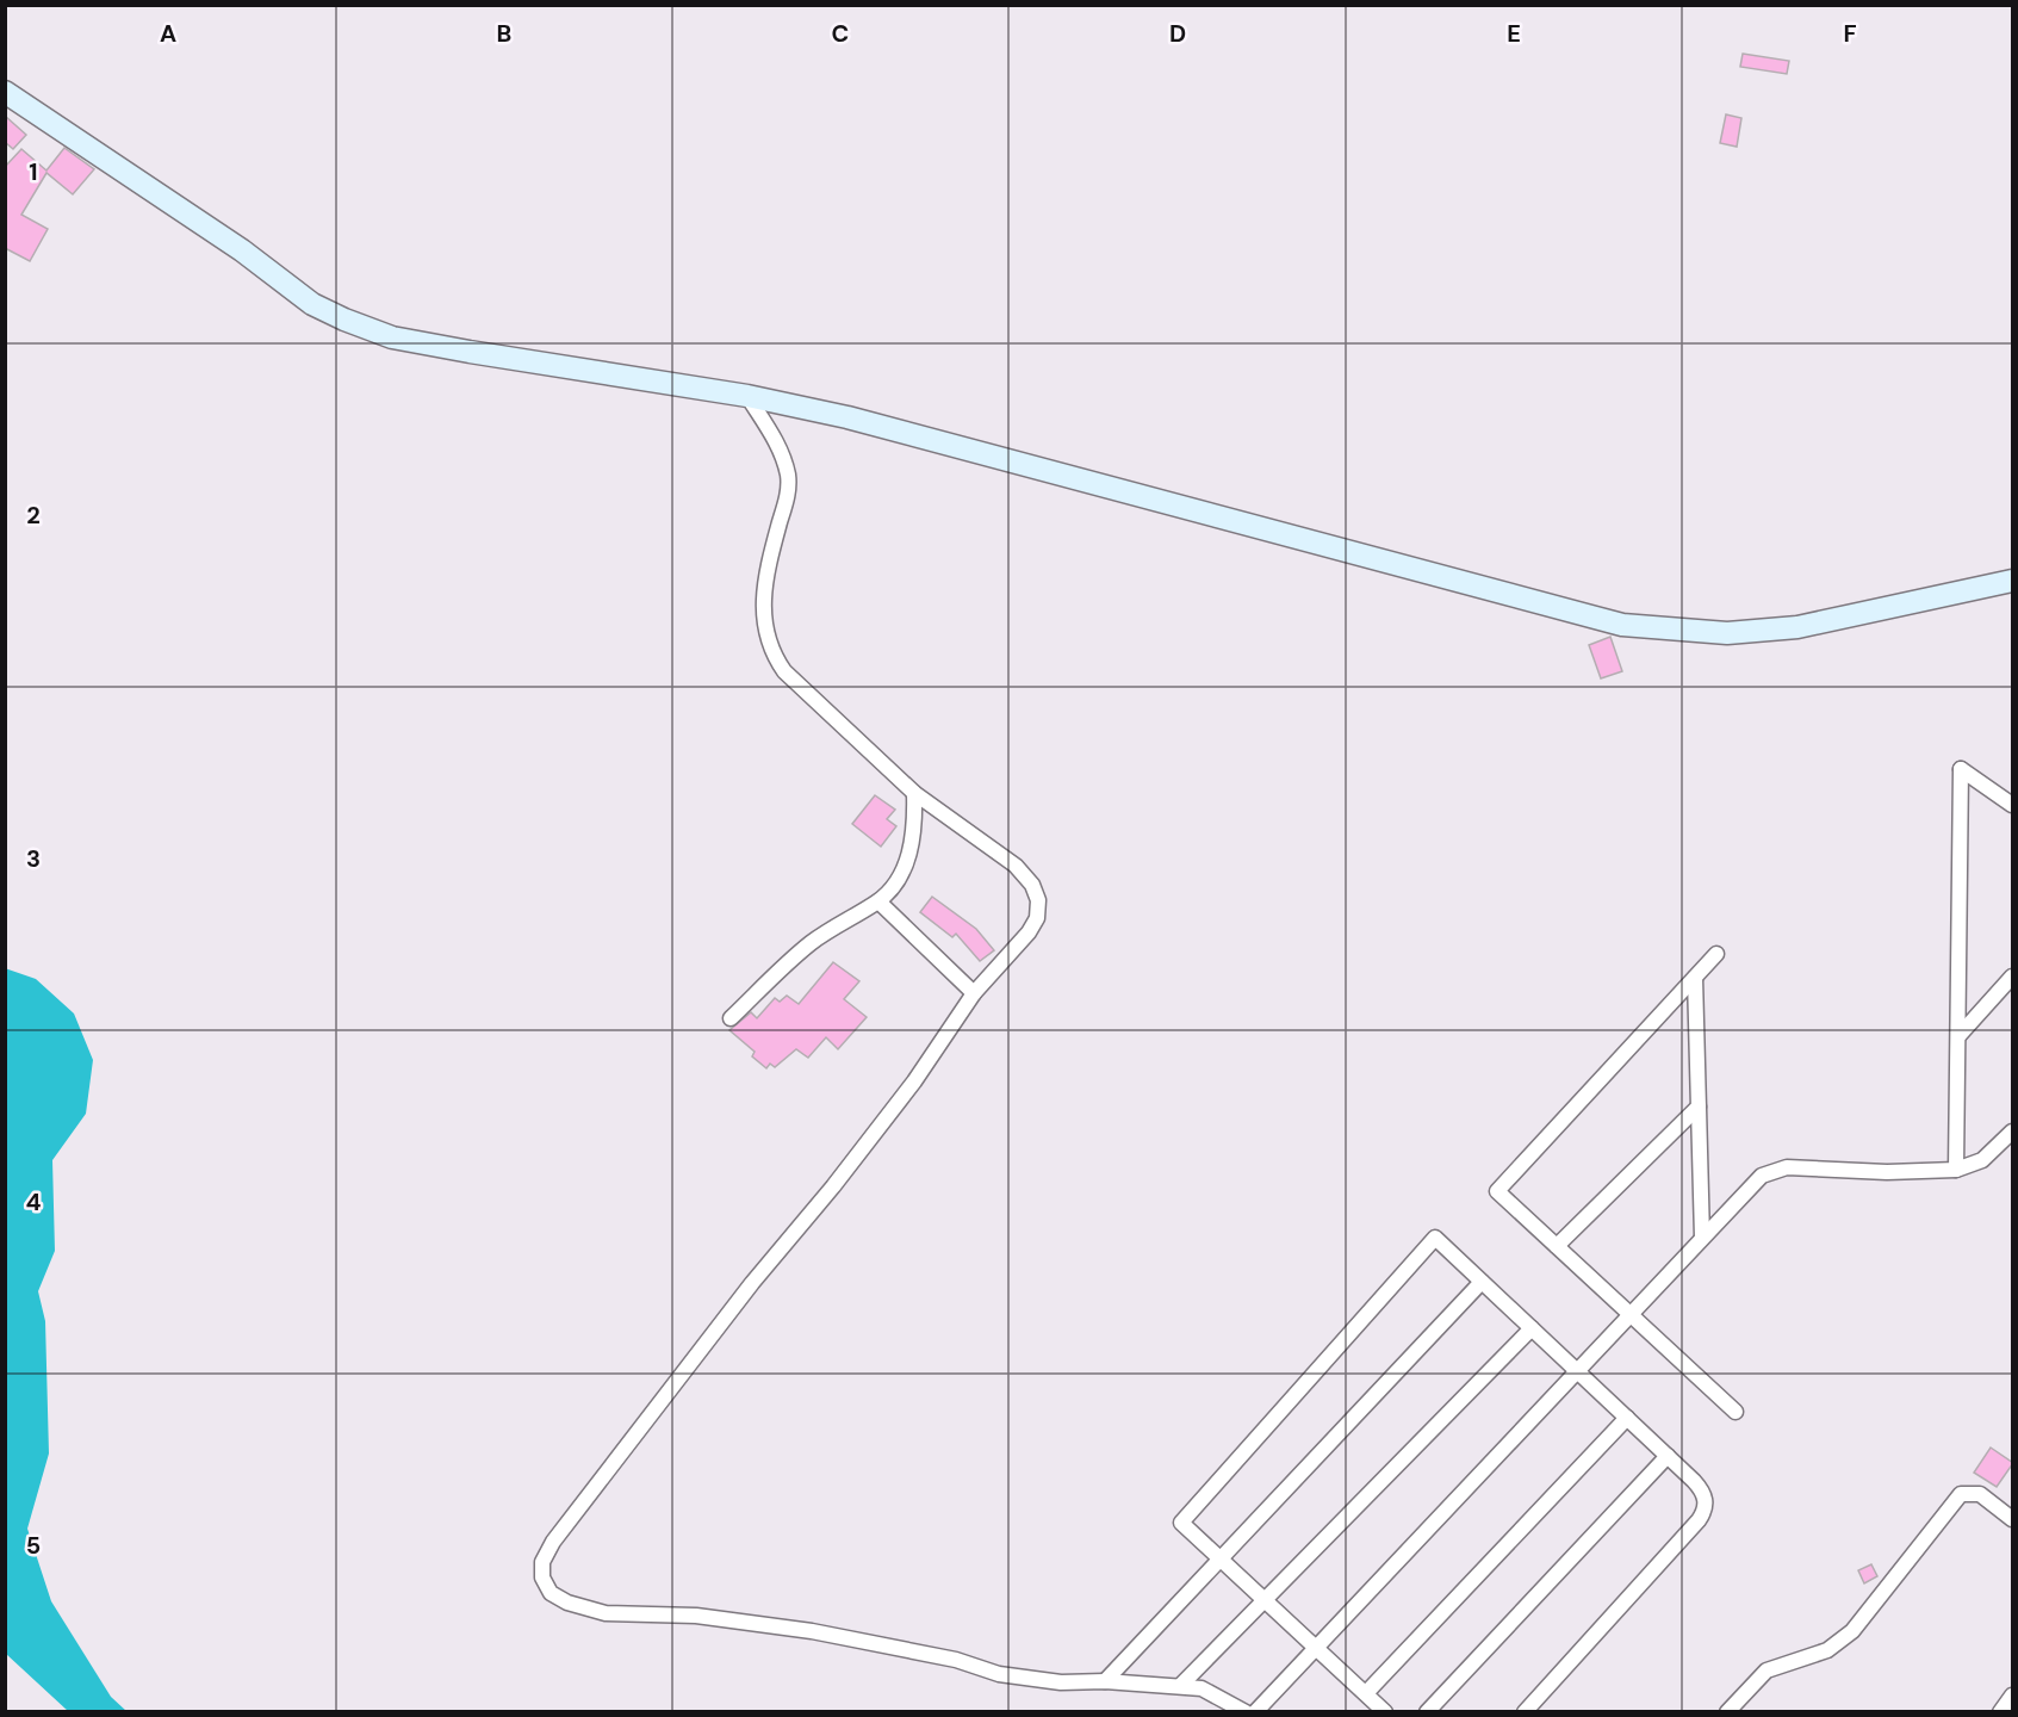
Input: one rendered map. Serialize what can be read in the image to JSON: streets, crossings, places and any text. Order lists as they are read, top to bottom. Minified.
{"grid":{"columns":["A","B","C","D","E","F"],"rows":["1","2","3","4","5"]}}
